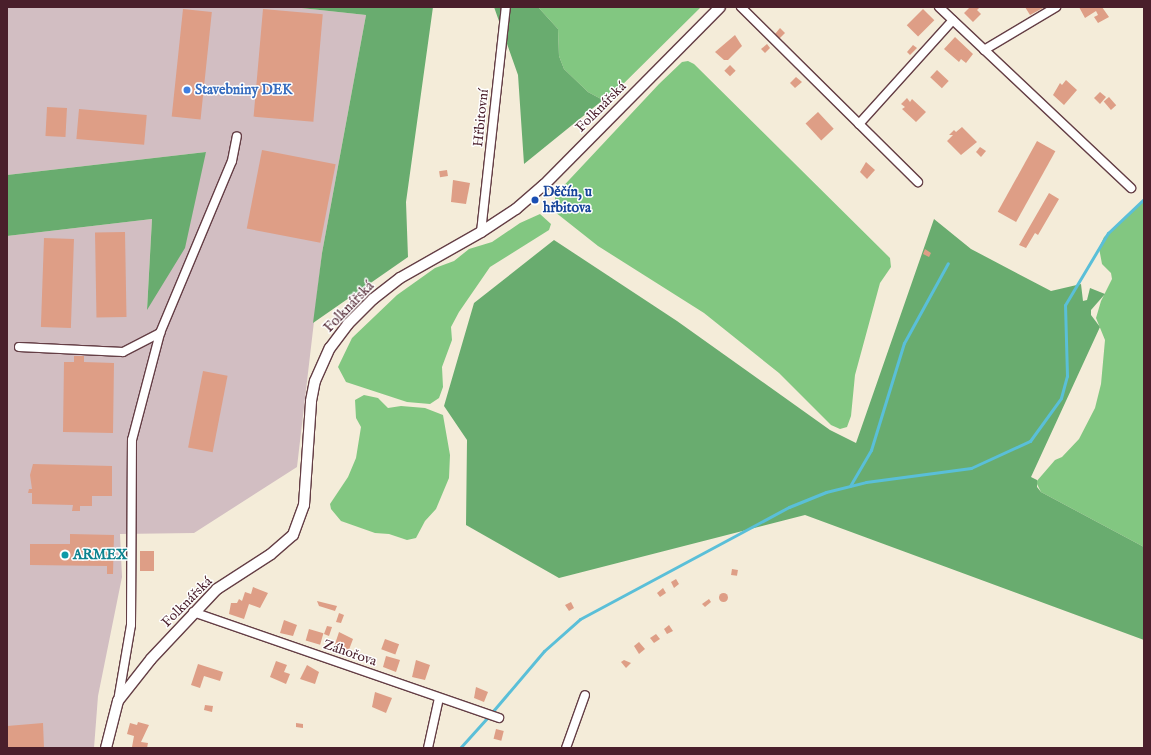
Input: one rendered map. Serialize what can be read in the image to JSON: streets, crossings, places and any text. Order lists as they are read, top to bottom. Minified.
{"streets":{"street":["Folknářská","Hřbitovní","Záhořova"]},"crossings":[["Folknářská","Hřbitovní"],["Folknářská","Záhořova"]],"places":["Stavebniny DEK","Děčín, u hřbitova","ARMEX"]}
